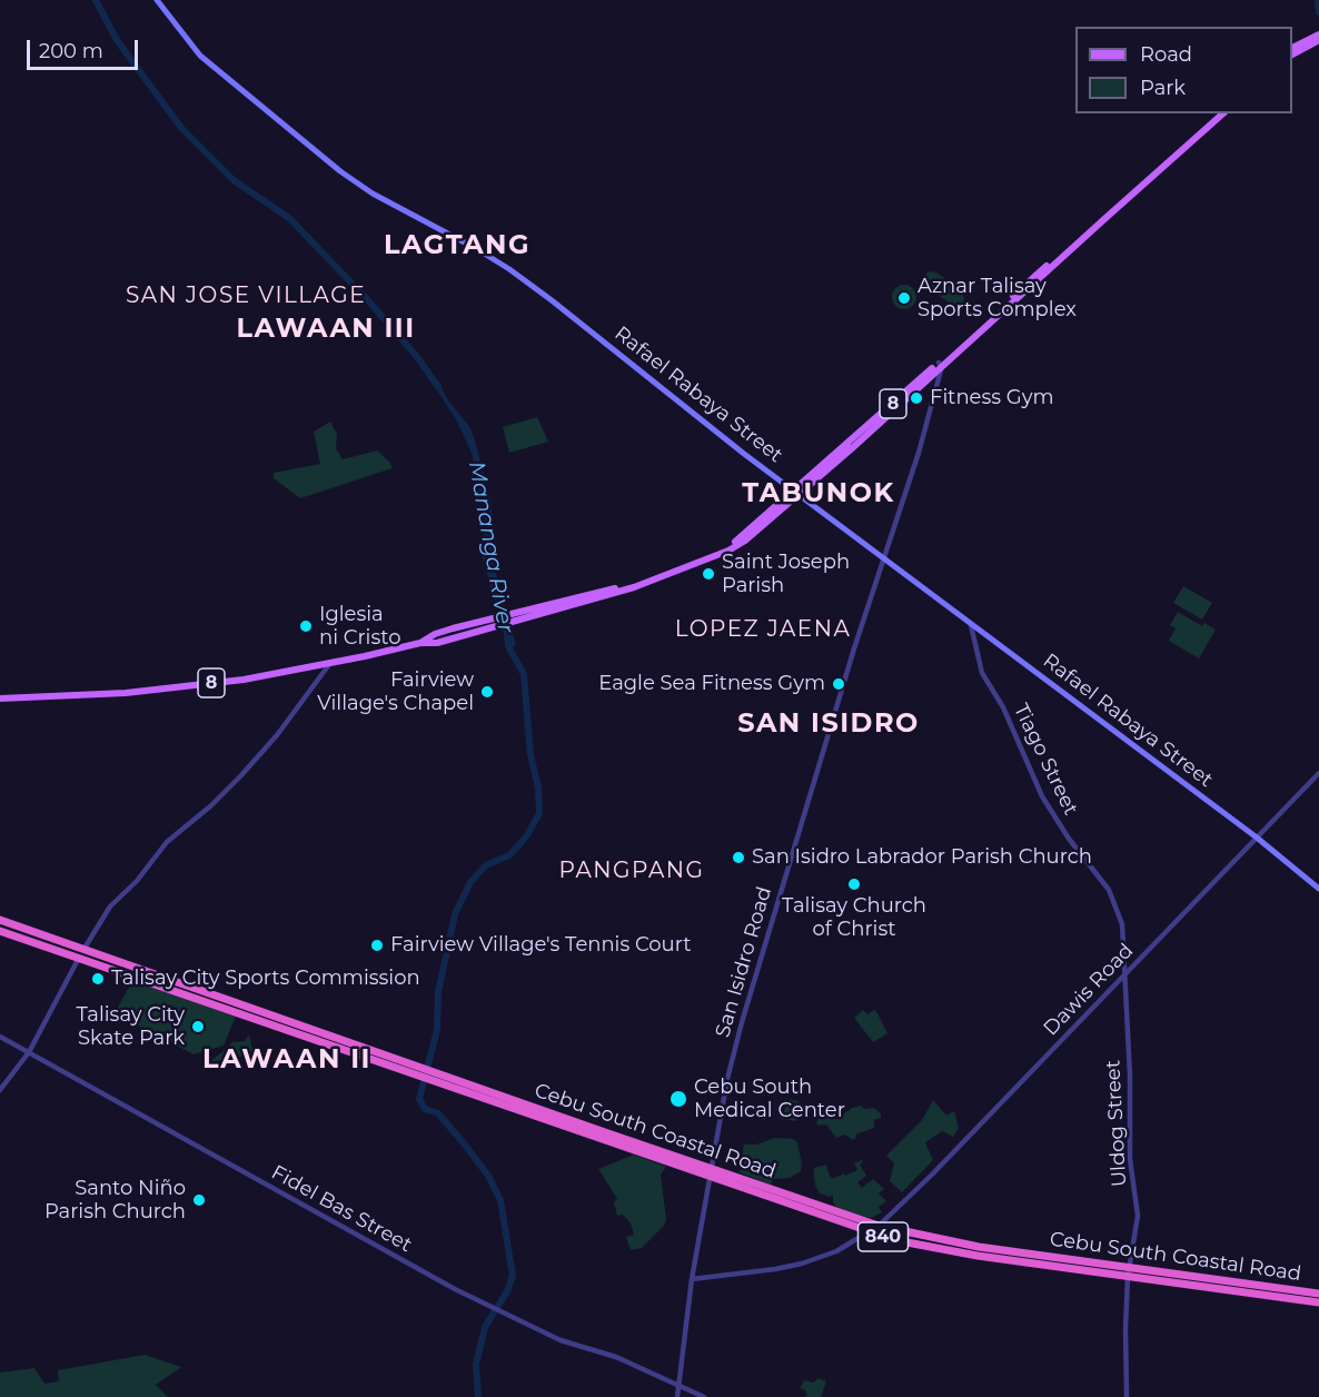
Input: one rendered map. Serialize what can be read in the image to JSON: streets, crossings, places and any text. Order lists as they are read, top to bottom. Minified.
{"streets":{"highway":["Cebu South Coastal Road","840"],"main road":["Rafael Rabaya Street","8"],"street":["Tiago Street","San Isidro Road","Dawis Road","Uldog Street","Fidel Bas Street"]},"crossings":[["Rafael Rabaya Street","Tiago Street"],["Rafael Rabaya Street","San Isidro Road"],["Rafael Rabaya Street","Dawis Road"],["8","San Isidro Road"],["Tiago Street","Dawis Road"],["Tiago Street","Uldog Street"],["San Isidro Road","Cebu South Coastal Road"],["San Isidro Road","Fidel Bas Street"],["Dawis Road","Uldog Street"],["Dawis Road","Cebu South Coastal Road"],["Uldog Street","Cebu South Coastal Road"]],"districts":["LAGTANG","SAN JOSE VILLAGE","LAWAAN III","TABUNOK","LOPEZ JAENA","SAN ISIDRO","PANGPANG","LAWAAN II"],"water":["Mananga River"],"places":["Aznar Talisay Sports Complex","Fitness Gym","Saint Joseph Parish","Iglesia ni Cristo","Eagle Sea Fitness Gym","Fairview Village's Chapel","San Isidro Labrador Parish Church","Talisay Church of Christ","Fairview Village's Tennis Court","Talisay City Sports Commission","Talisay City Skate Park","Cebu South Medical Center","Santo Niño Parish Church"],"legend":["Road","Park"],"scale_bar":"200 m"}
